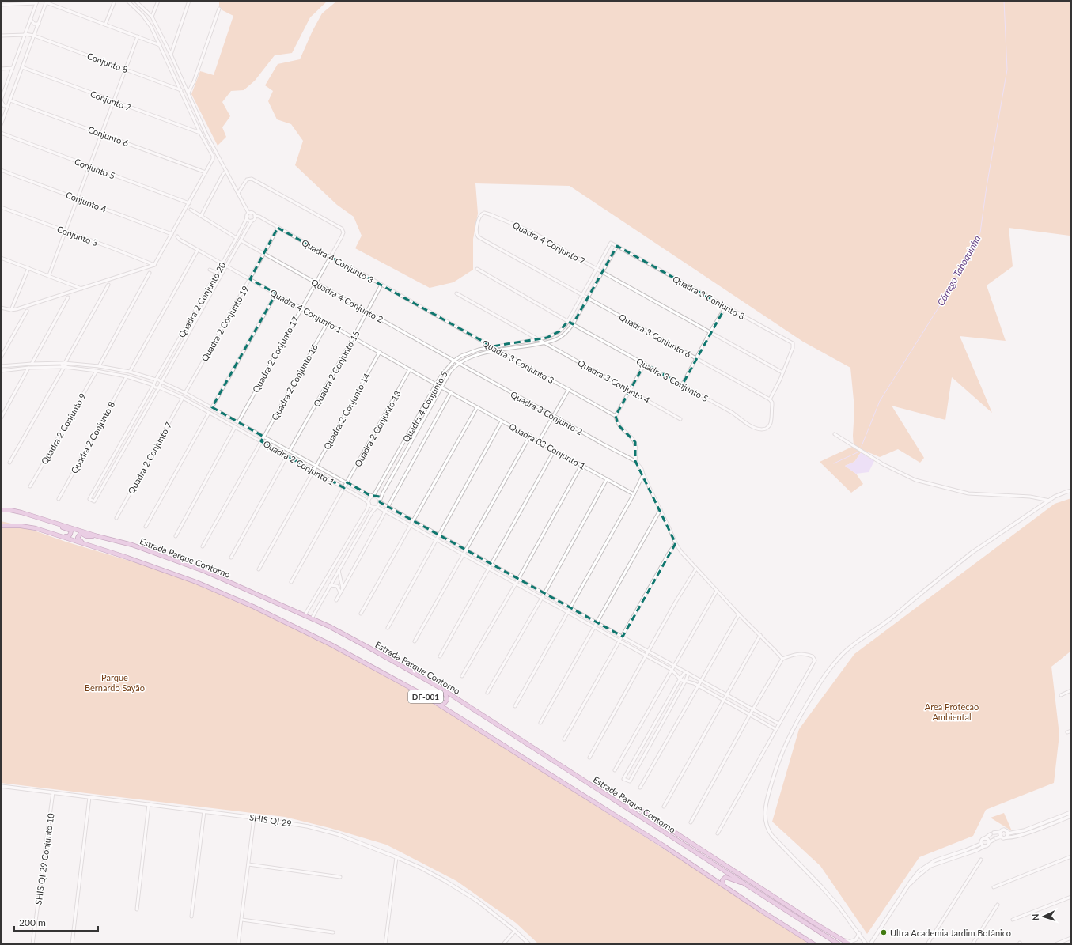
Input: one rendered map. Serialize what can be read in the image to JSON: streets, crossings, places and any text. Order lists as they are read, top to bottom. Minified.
{"streets":{"main road":["Estrada Parque Contorno","DF-001"],"street":["Conjunto 8","Conjunto 7","Conjunto 6","Conjunto 5","Conjunto 4","Conjunto 3","Quadra 4 Conjunto 7","Quadra 4 Conjunto 3","Quadra 3 Conjunto 8","Quadra 2 Conjunto 20","Quadra 4 Conjunto 2","Quadra 4 Conjunto 1","Quadra 2 Conjunto 19","Quadra 3 Conjunto 6","Quadra 2 Conjunto 17","Quadra 3 Conjunto 3","Quadra 2 Conjunto 15","Quadra 3 Conjunto 5","Quadra 3 Conjunto 4","Quadra 2 Conjunto 16","Quadra 4 Conjunto 5","Quadra 2 Conjunto 14","Quadra 3 Conjunto 2","Quadra 2 Conjunto 9","Quadra 2 Conjunto 13","Quadra 2 Conjunto 8","Quadra 03 Conjunto 1","Quadra 2 Conjunto 7","Quadra 2 Conjunto 1","SHIS QI 29","SHIS QI 29 Conjunto 10"]},"crossings":[["Quadra 4 Conjunto 7","Quadra 3 Conjunto 8"],["Quadra 4 Conjunto 7","Quadra 3 Conjunto 6"],["Quadra 4 Conjunto 7","Quadra 4 Conjunto 5"],["Quadra 4 Conjunto 3","Quadra 2 Conjunto 20"],["Quadra 4 Conjunto 3","Quadra 2 Conjunto 19"],["Quadra 4 Conjunto 3","Quadra 2 Conjunto 17"],["Quadra 4 Conjunto 3","Quadra 3 Conjunto 3"],["Quadra 4 Conjunto 3","Quadra 2 Conjunto 15"],["Quadra 3 Conjunto 8","Quadra 4 Conjunto 5"],["Quadra 2 Conjunto 20","Quadra 4 Conjunto 1"],["Quadra 2 Conjunto 20","Quadra 2 Conjunto 1"],["Quadra 4 Conjunto 2","Quadra 2 Conjunto 19"],["Quadra 4 Conjunto 2","Quadra 2 Conjunto 17"],["Quadra 4 Conjunto 2","Quadra 2 Conjunto 15"],["Quadra 4 Conjunto 2","Quadra 4 Conjunto 5"],["Quadra 4 Conjunto 2","Quadra 3 Conjunto 2"],["Quadra 4 Conjunto 1","Quadra 2 Conjunto 19"],["Quadra 4 Conjunto 1","Quadra 2 Conjunto 17"],["Quadra 4 Conjunto 1","Quadra 2 Conjunto 15"],["Quadra 4 Conjunto 1","Quadra 2 Conjunto 16"],["Quadra 4 Conjunto 1","Quadra 4 Conjunto 5"],["Quadra 4 Conjunto 1","Quadra 2 Conjunto 14"],["Quadra 4 Conjunto 1","Quadra 2 Conjunto 13"],["Quadra 3 Conjunto 6","Quadra 3 Conjunto 5"],["Quadra 3 Conjunto 6","Quadra 4 Conjunto 5"],["Quadra 3 Conjunto 3","Quadra 4 Conjunto 5"],["Quadra 3 Conjunto 5","Quadra 4 Conjunto 5"],["Quadra 3 Conjunto 4","Quadra 4 Conjunto 5"],["Quadra 2 Conjunto 16","Quadra 2 Conjunto 1"],["Quadra 2 Conjunto 14","Quadra 2 Conjunto 1"],["Quadra 2 Conjunto 13","Quadra 2 Conjunto 1"],["Quadra 2 Conjunto 7","Quadra 2 Conjunto 1"],["SHIS QI 29","SHIS QI 29 Conjunto 10"]],"water":["Córrego Taboquinha"],"parks":["Parque Bernardo Sayão","Area Protecao Ambiental"],"places":["Ultra Academia Jardim Botânico"],"scale_bar":"200 m","north":"left"}
